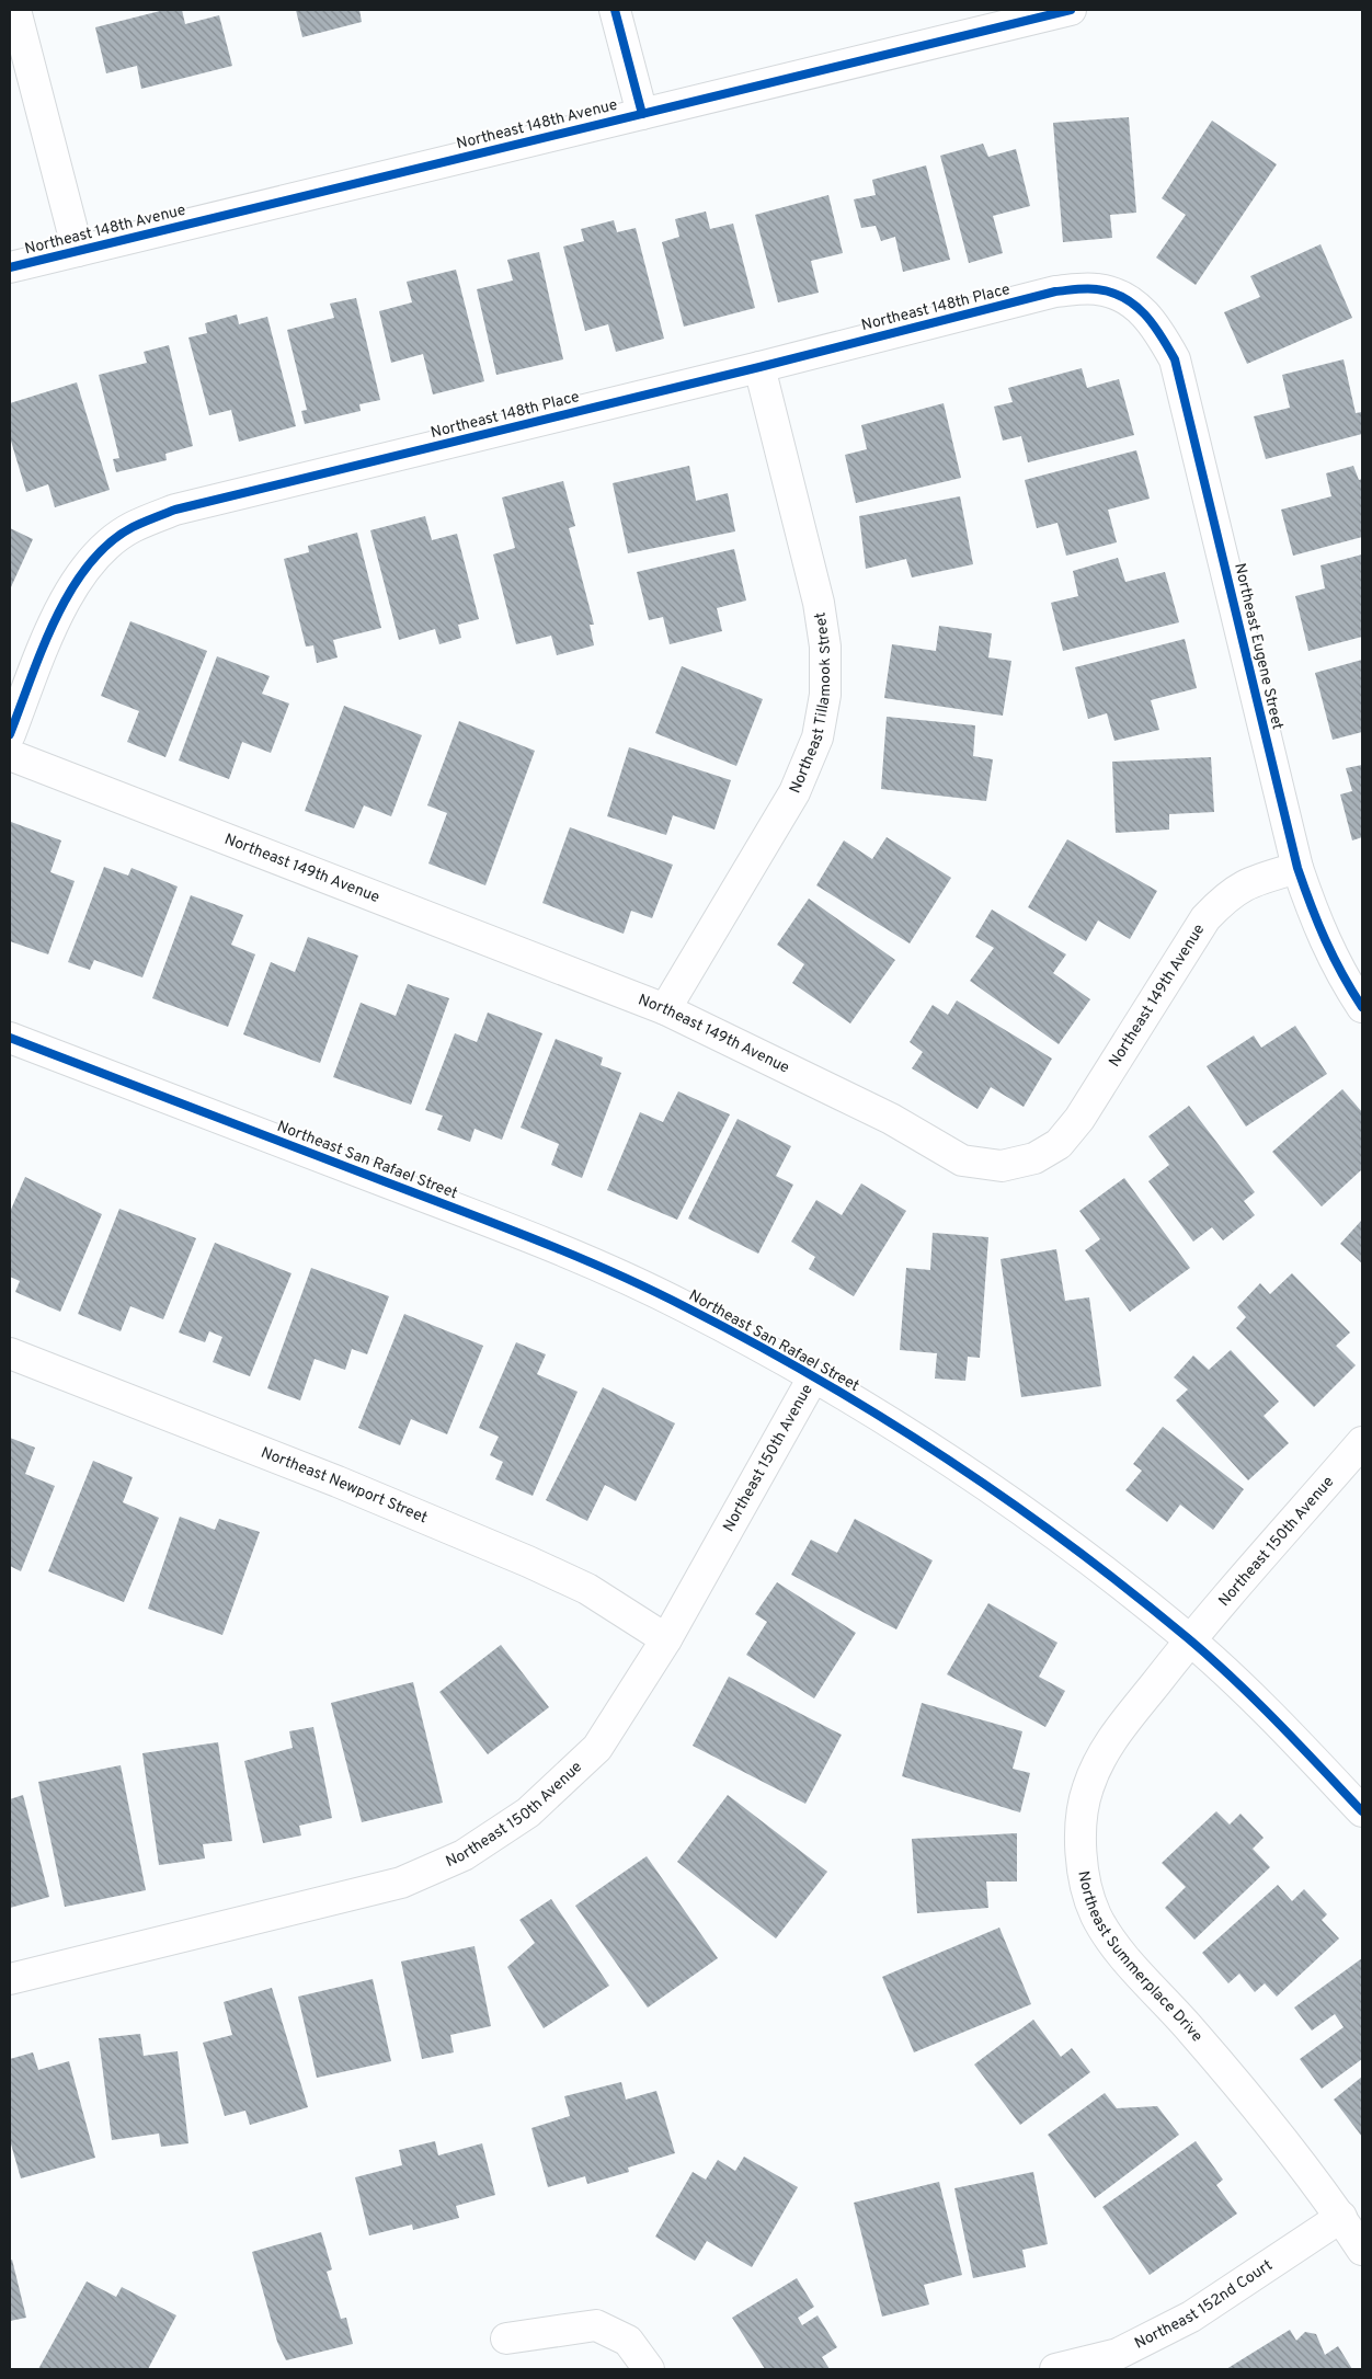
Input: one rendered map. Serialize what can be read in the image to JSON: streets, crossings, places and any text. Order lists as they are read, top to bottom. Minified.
{"streets":{"street":["Northeast 148th Avenue","Northeast 148th Place","Northeast Eugene Street","Northeast Tillamook Street","Northeast 149th Avenue","Northeast San Rafael Street","Northeast 150th Avenue","Northeast Newport Street","Northeast Summerplace Drive","Northeast 152nd Court"]},"crossings":[["Northeast 148th Place","Northeast Eugene Street"],["Northeast 148th Place","Northeast Tillamook Street"],["Northeast Eugene Street","Northeast 149th Avenue"],["Northeast Tillamook Street","Northeast 149th Avenue"],["Northeast San Rafael Street","Northeast 150th Avenue"],["Northeast San Rafael Street","Northeast Summerplace Drive"],["Northeast 150th Avenue","Northeast Newport Street"],["Northeast 150th Avenue","Northeast Summerplace Drive"],["Northeast Summerplace Drive","Northeast 152nd Court"]]}
